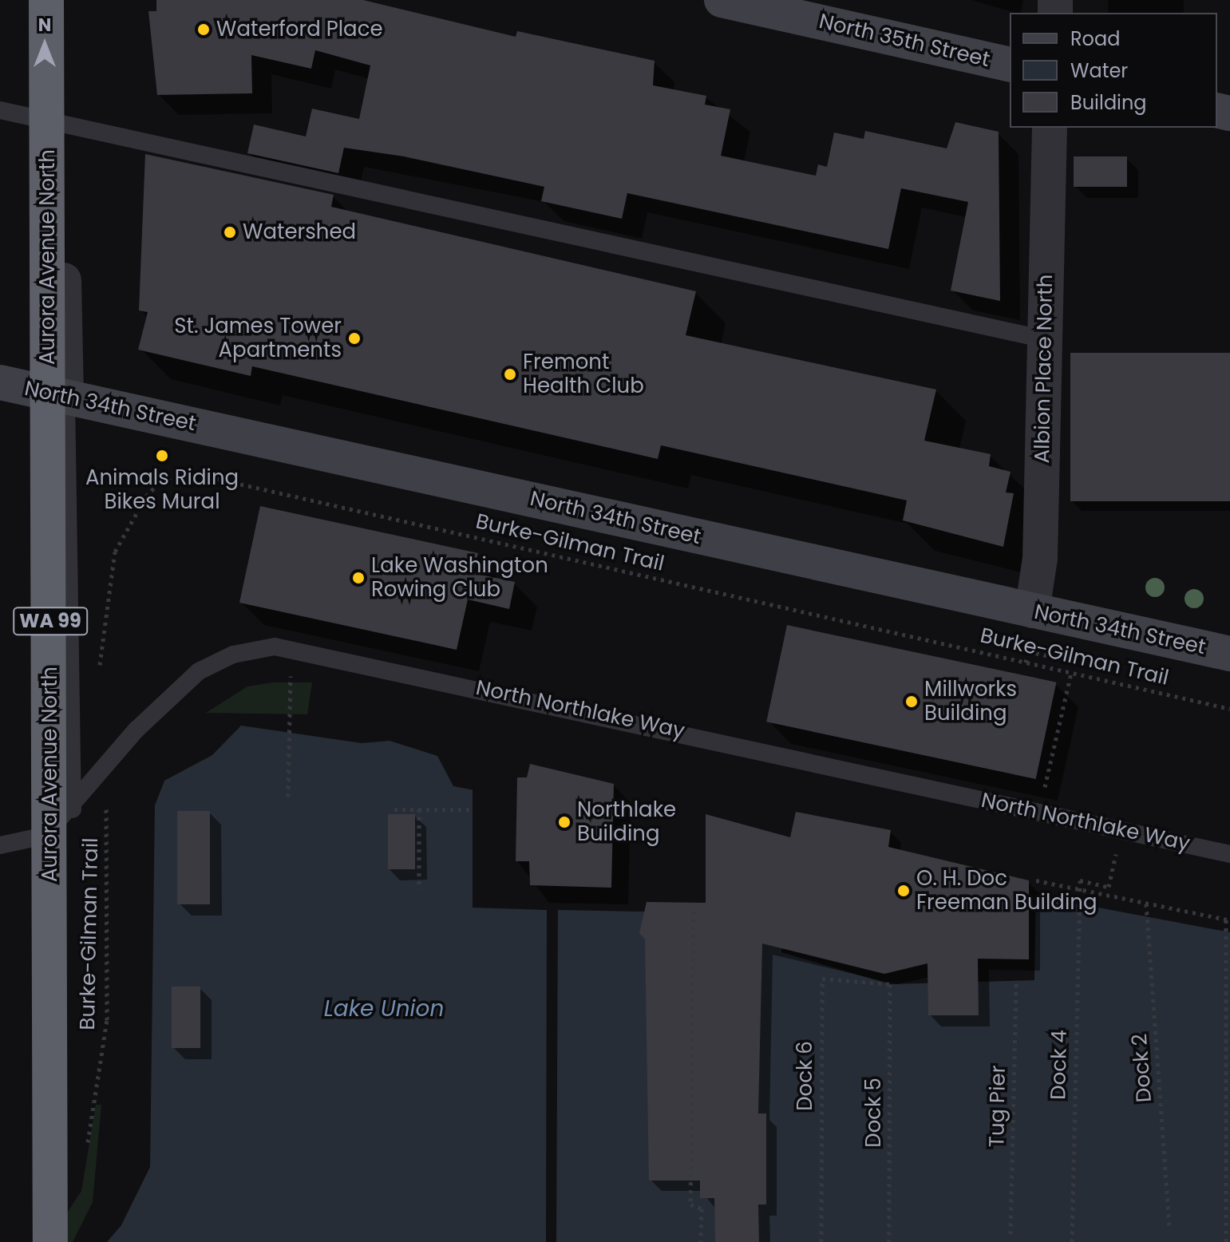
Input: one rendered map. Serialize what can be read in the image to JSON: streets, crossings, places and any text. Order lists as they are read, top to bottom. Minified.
{"streets":{"highway":["Aurora Avenue North","WA 99"],"street":["North 35th Street","Albion Place North","North 34th Street"],"lane":["North Northlake Way"],"path":["Burke-Gilman Trail","Dock 4","Dock 2","Dock 6","Tug Pier","Dock 5"]},"crossings":[["Albion Place North","North 34th Street"],["Dock 6","Dock 5"]],"water":["Lake Union"],"places":["Waterford Place","Watershed","St. James Tower Apartments","Fremont Health Club","Animals Riding Bikes Mural","Lake Washington Rowing Club","Millworks Building","Northlake Building","O. H. Doc Freeman Building"],"legend":["Road","Water","Building"],"north":"top"}
